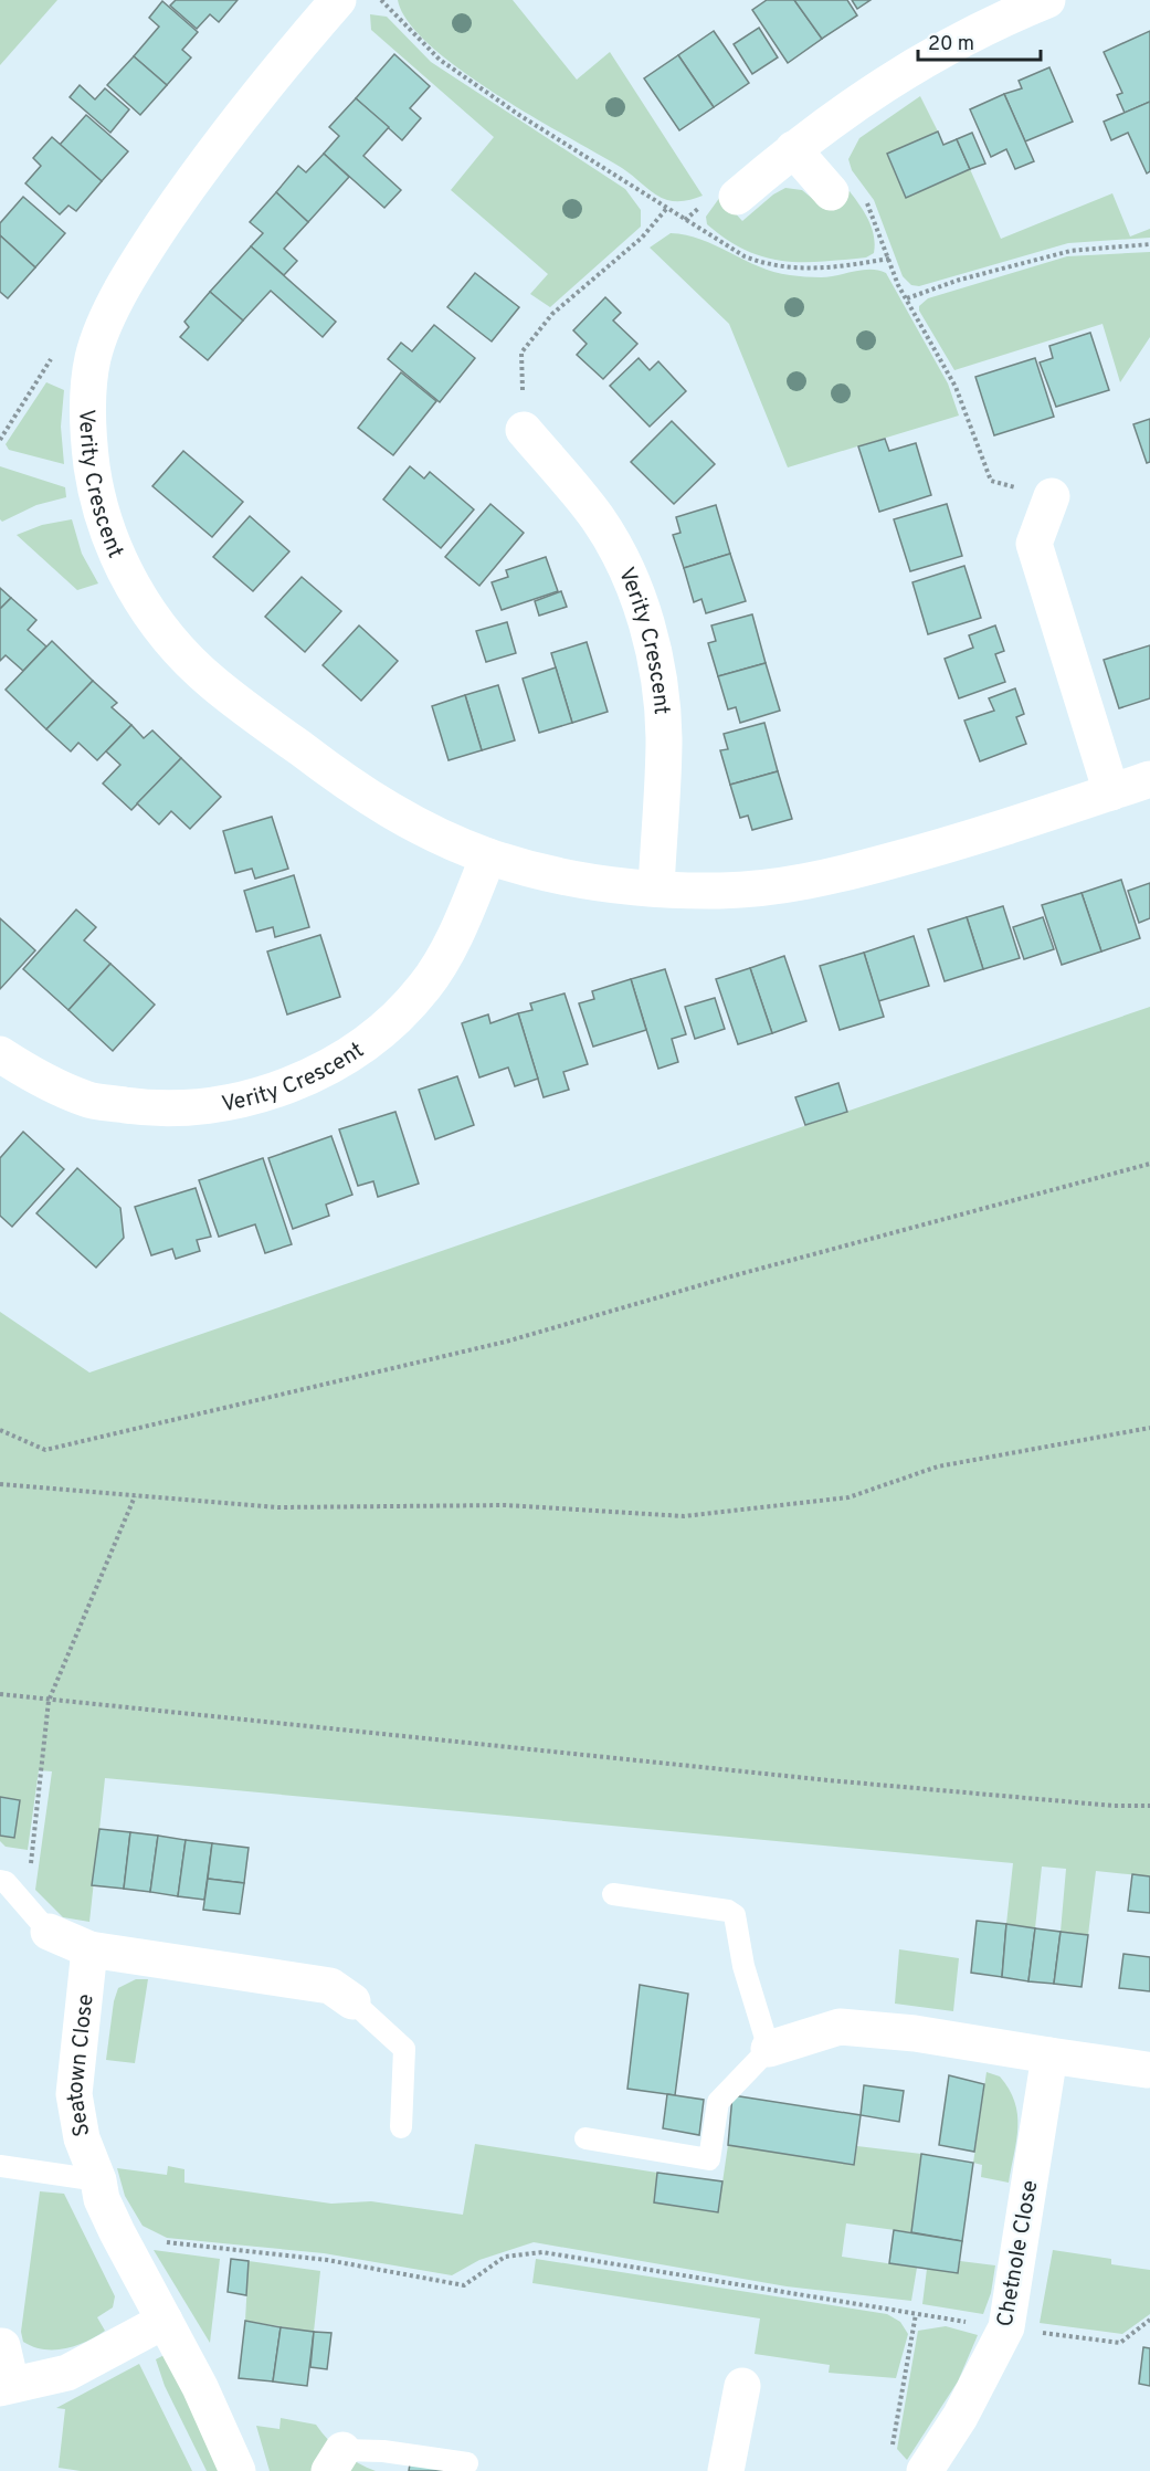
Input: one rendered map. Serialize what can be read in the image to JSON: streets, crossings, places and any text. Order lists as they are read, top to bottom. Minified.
{"streets":{"street":["Verity Crescent","Seatown Close","Chetnole Close"]},"scale_bar":"20 m"}
